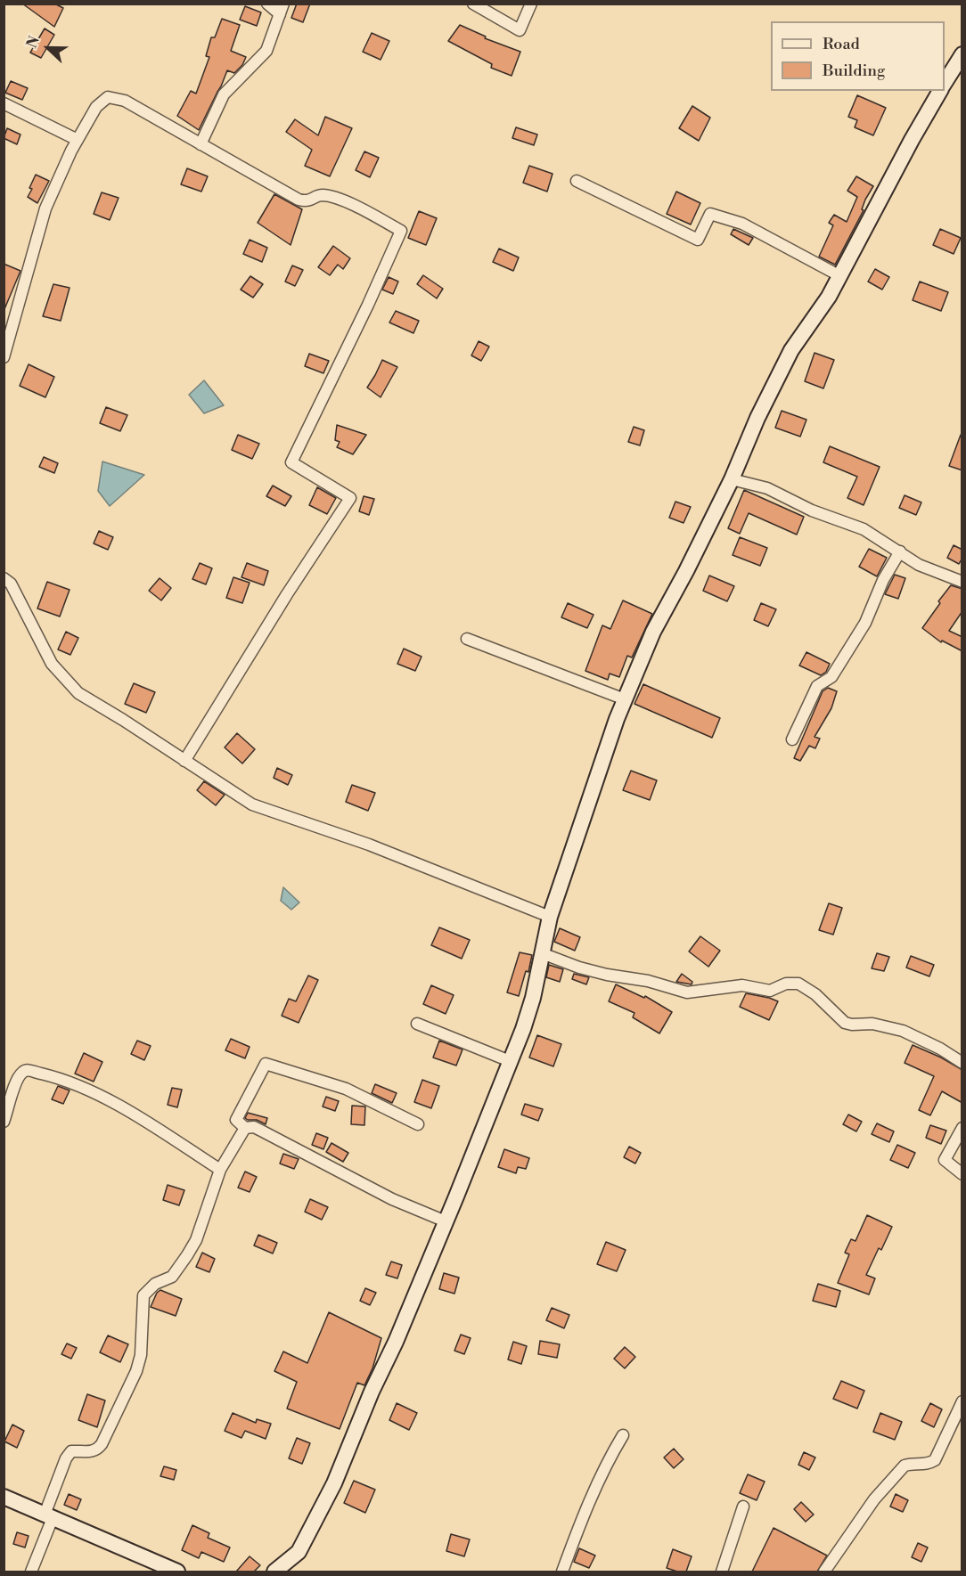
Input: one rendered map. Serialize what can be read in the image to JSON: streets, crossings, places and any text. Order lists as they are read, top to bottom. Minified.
{"legend":["Road","Building"],"north":"left"}
